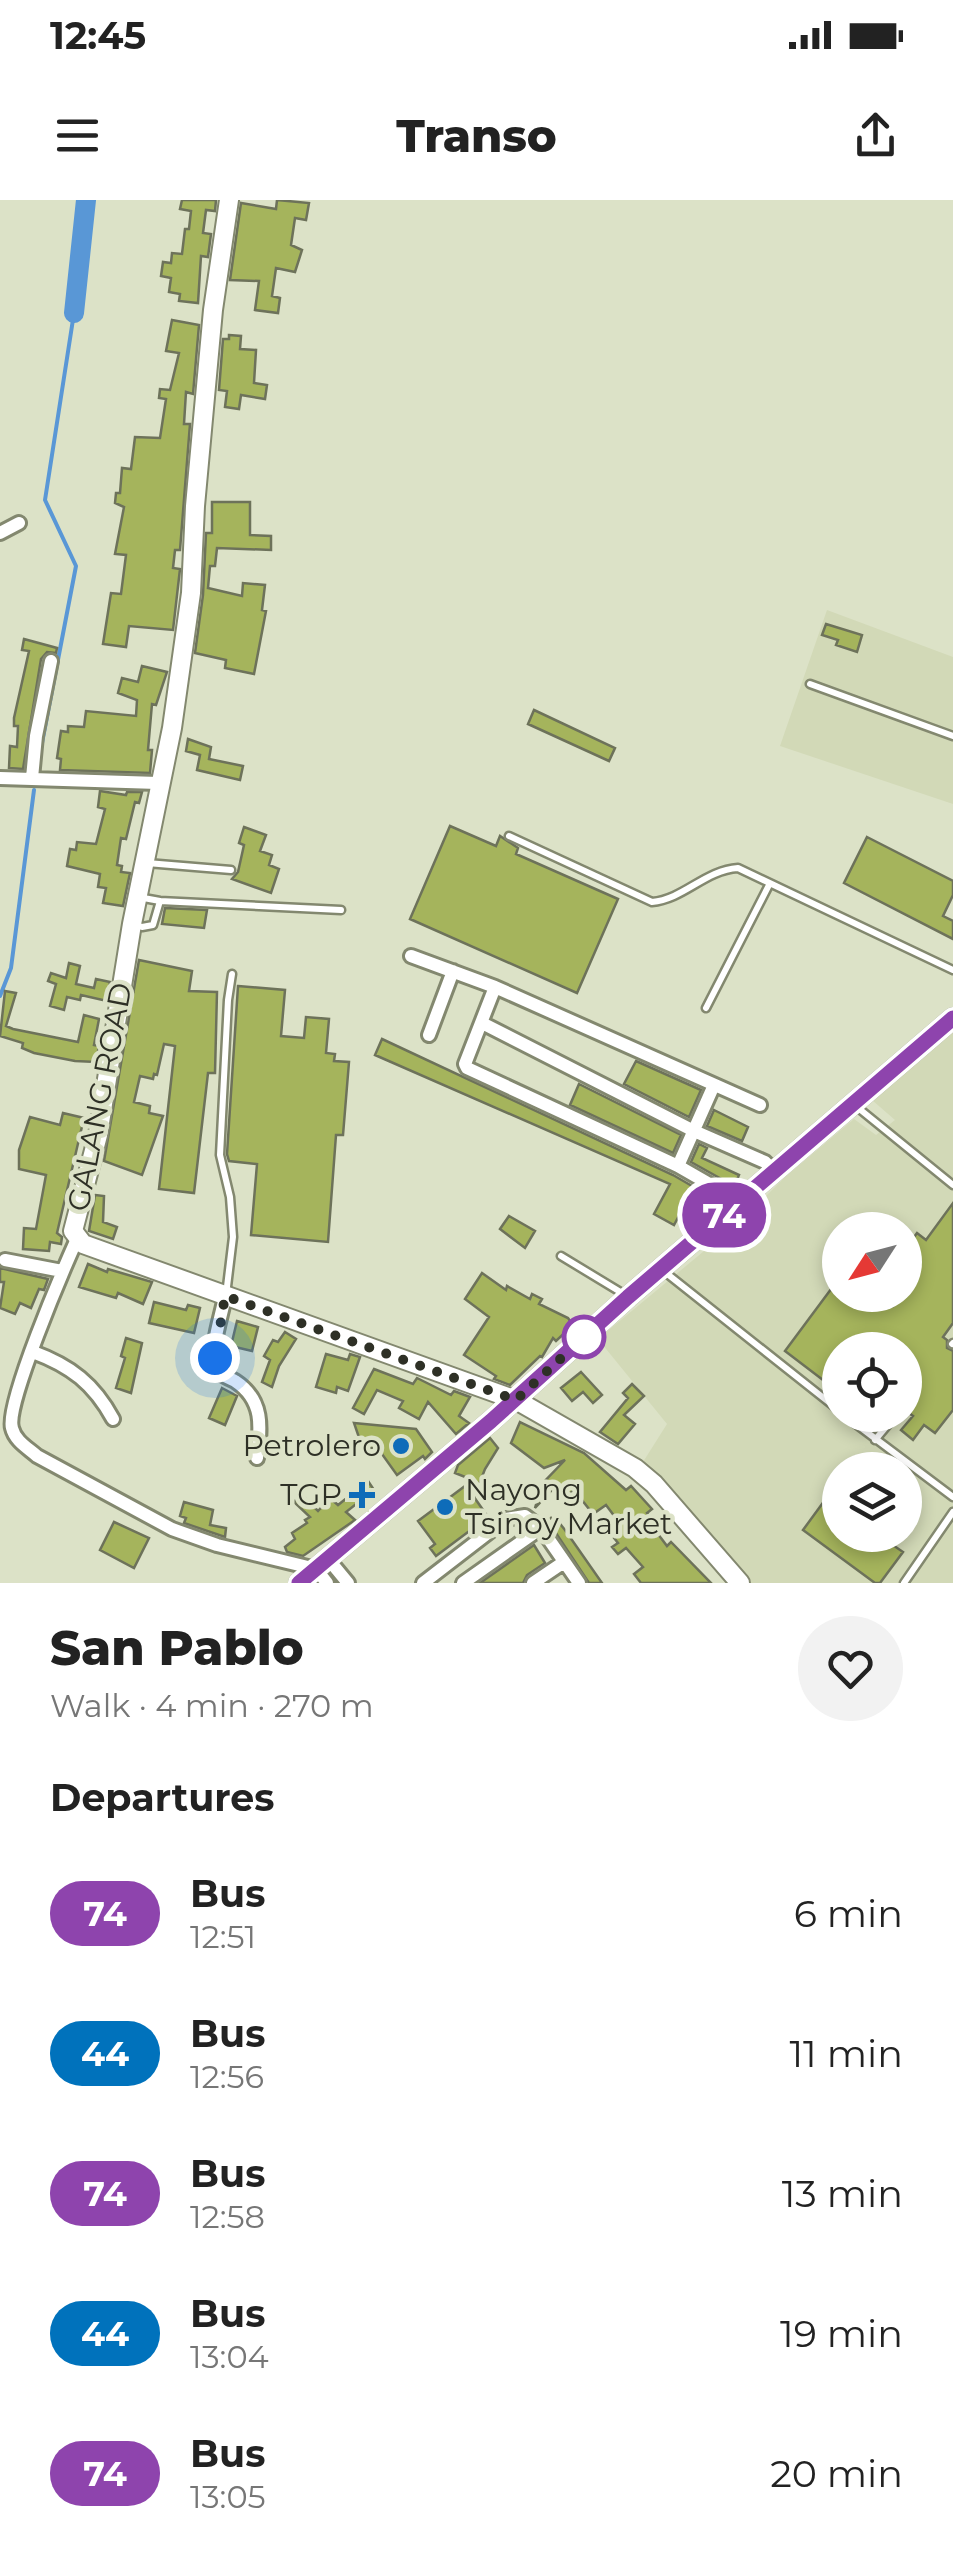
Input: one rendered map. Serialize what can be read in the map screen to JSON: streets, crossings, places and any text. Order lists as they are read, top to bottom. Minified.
{"streets":{"street":["GALANG ROAD"]},"places":{"other":["Petrolero","Nayong Tsinoy Market"],"health":["TGP"]},"lines":["bus line 74"],"north":"bottom left","page":{"status":"12:45","header":"Transo","on_map":"74","heading":[["San Pablo","Walk · 4 min · 270 m"],"Departures"],"list":[{"mark":"74","name":"Bus","note":"12:51","value":"6 min"},{"mark":"44","name":"Bus","note":"12:56","value":"11 min"},{"mark":"74","name":"Bus","note":"12:58","value":"13 min"},{"mark":"44","name":"Bus","note":"13:04","value":"19 min"},{"mark":"74","name":"Bus","note":"13:05","value":"20 min"}]}}
